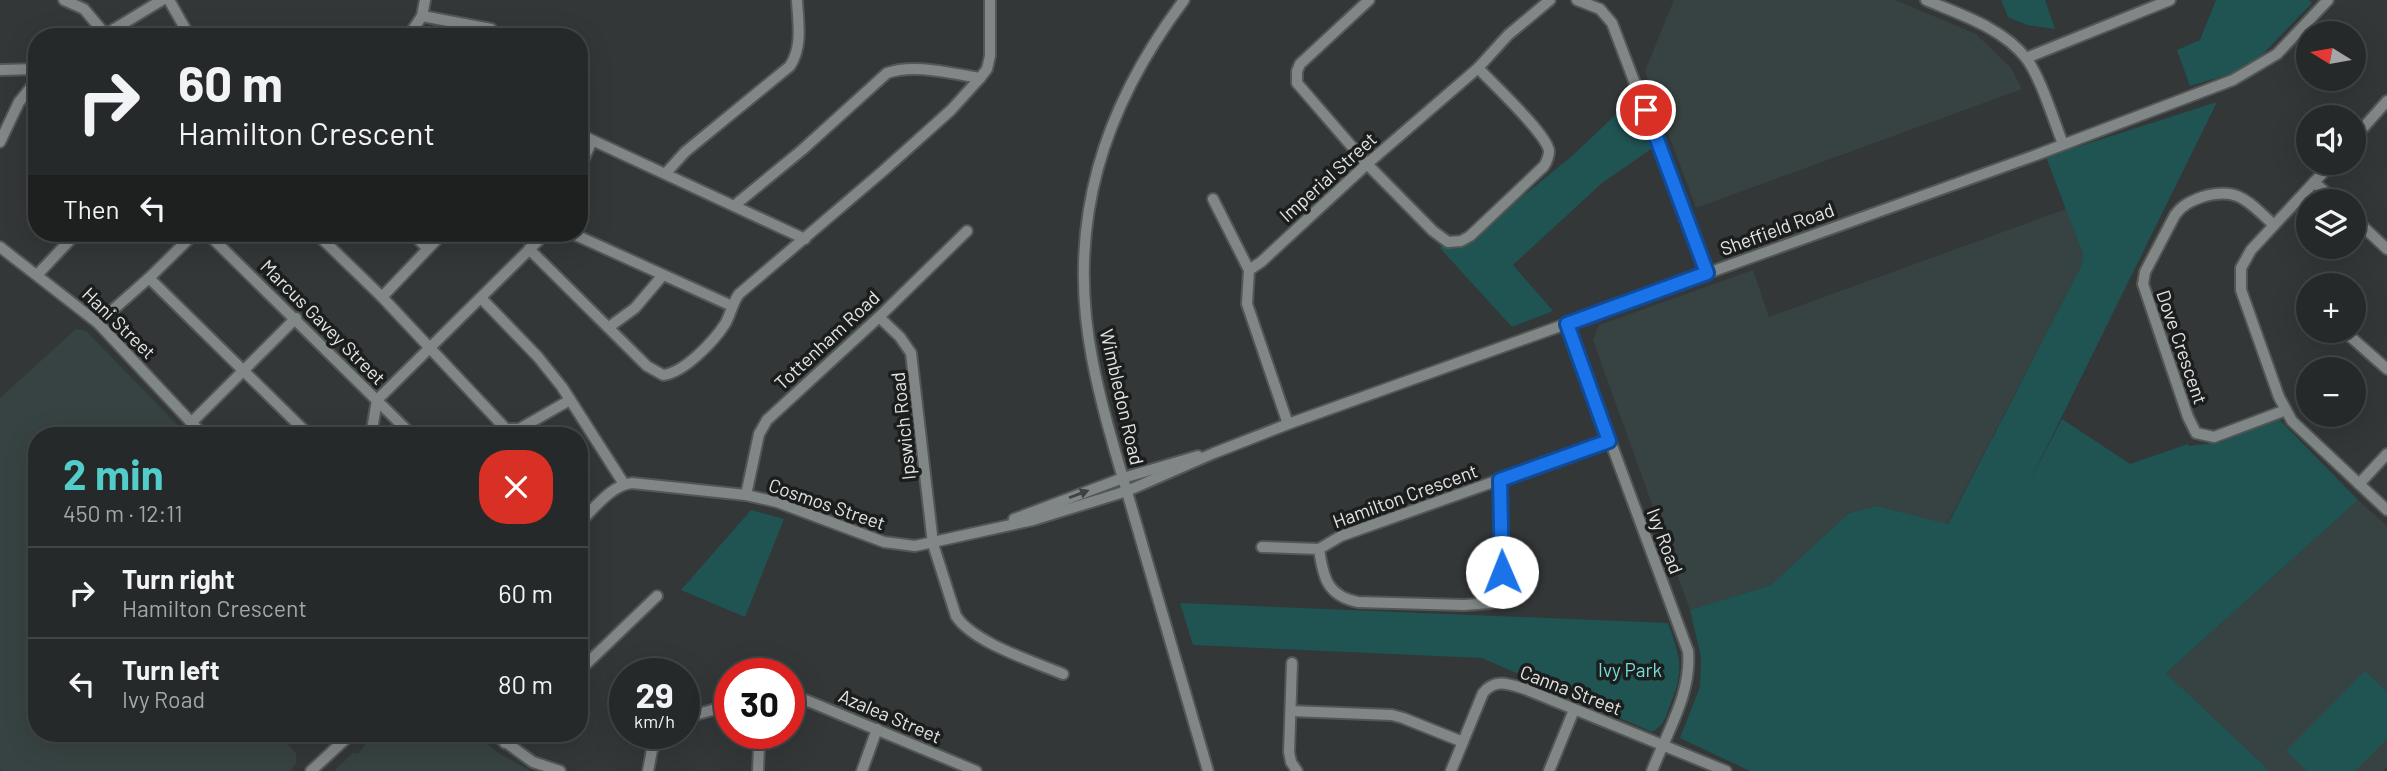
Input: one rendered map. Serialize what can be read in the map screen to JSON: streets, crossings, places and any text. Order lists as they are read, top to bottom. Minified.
{"streets":{"street":["Imperial Street","Sheffield Road","Marcus Gavey Street","Hani Street","Tottenham Road","Dove Crescent","Wimbledon Road","Ipswich Road","Hamilton Crescent","Cosmos Street","Ivy Road","Canna Street","Azalea Street"]},"crossings":[["Sheffield Road","Wimbledon Road"],["Sheffield Road","Cosmos Street"],["Sheffield Road","Ivy Road"],["Tottenham Road","Ipswich Road"],["Tottenham Road","Cosmos Street"],["Wimbledon Road","Cosmos Street"],["Ipswich Road","Cosmos Street"],["Hamilton Crescent","Ivy Road"],["Ivy Road","Canna Street"]],"parks":["Ivy Park"],"north":"left","page":{"map_buttons":["+","−"],"turn":["60 m","Hamilton Crescent"],"then":"Then","heading":["2 min","450 m · 12:11"],"list":[{"name":"Turn right","note":"Hamilton Crescent","value":"60 m"},{"name":"Turn left","note":"Ivy Road","value":"80 m"}],"speed":"29 km/h","limit":"30"}}
